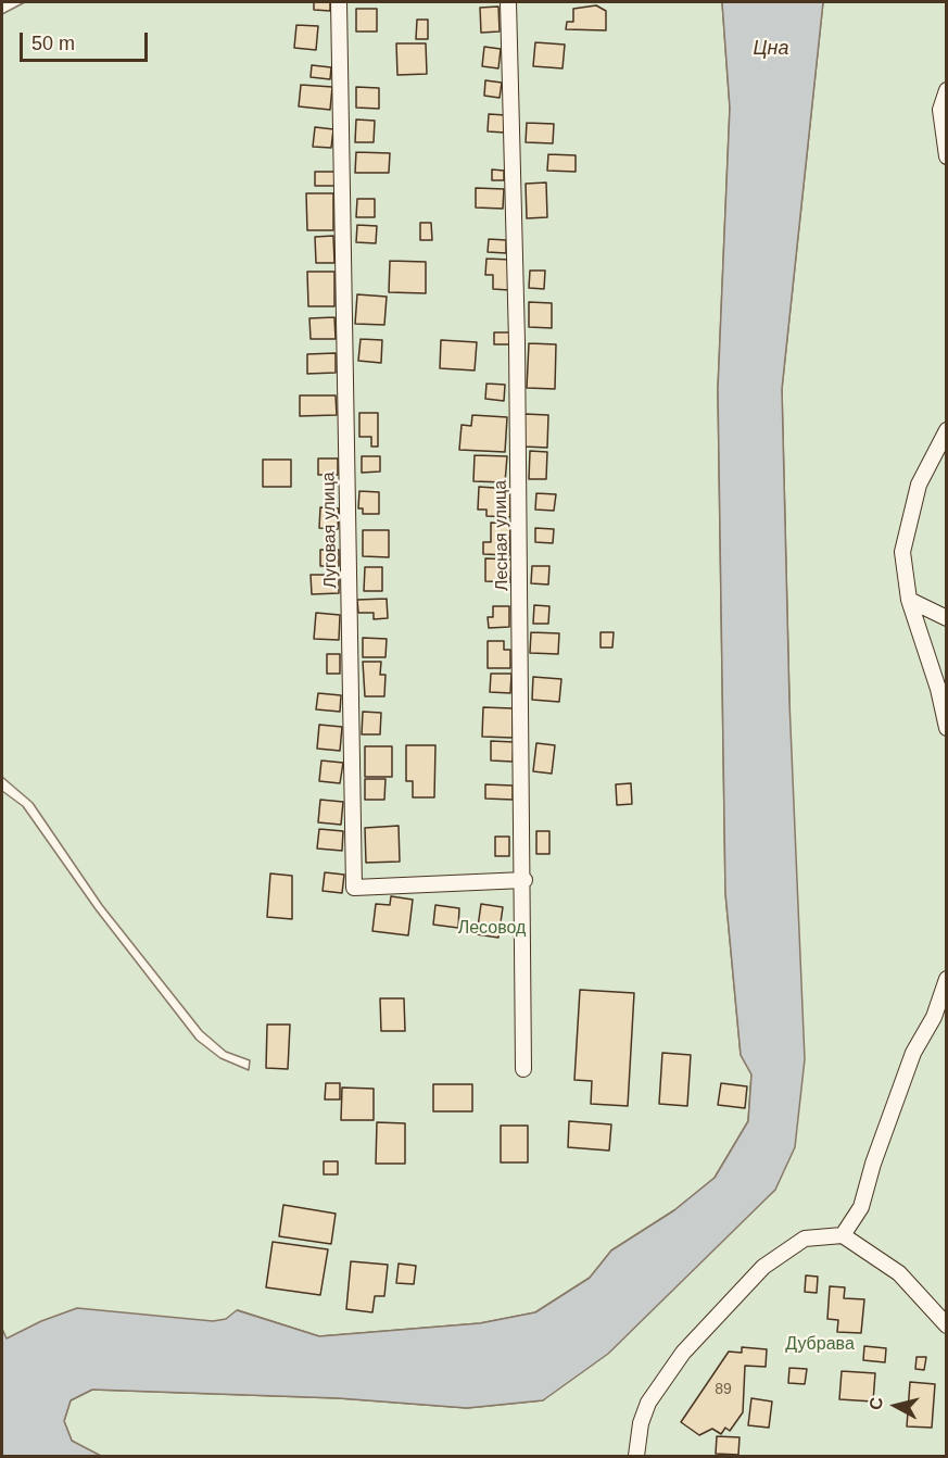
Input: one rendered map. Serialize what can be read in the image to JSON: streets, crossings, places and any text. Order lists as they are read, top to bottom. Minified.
{"streets":{"street":["Луговая улица","Лесная улица"]},"crossings":[["Луговая улица","Лесная улица"]],"water":["Цна"],"parks":["Лесовод","Дубрава"],"house_numbers":["89"],"scale_bar":"50 m","north":"left"}
